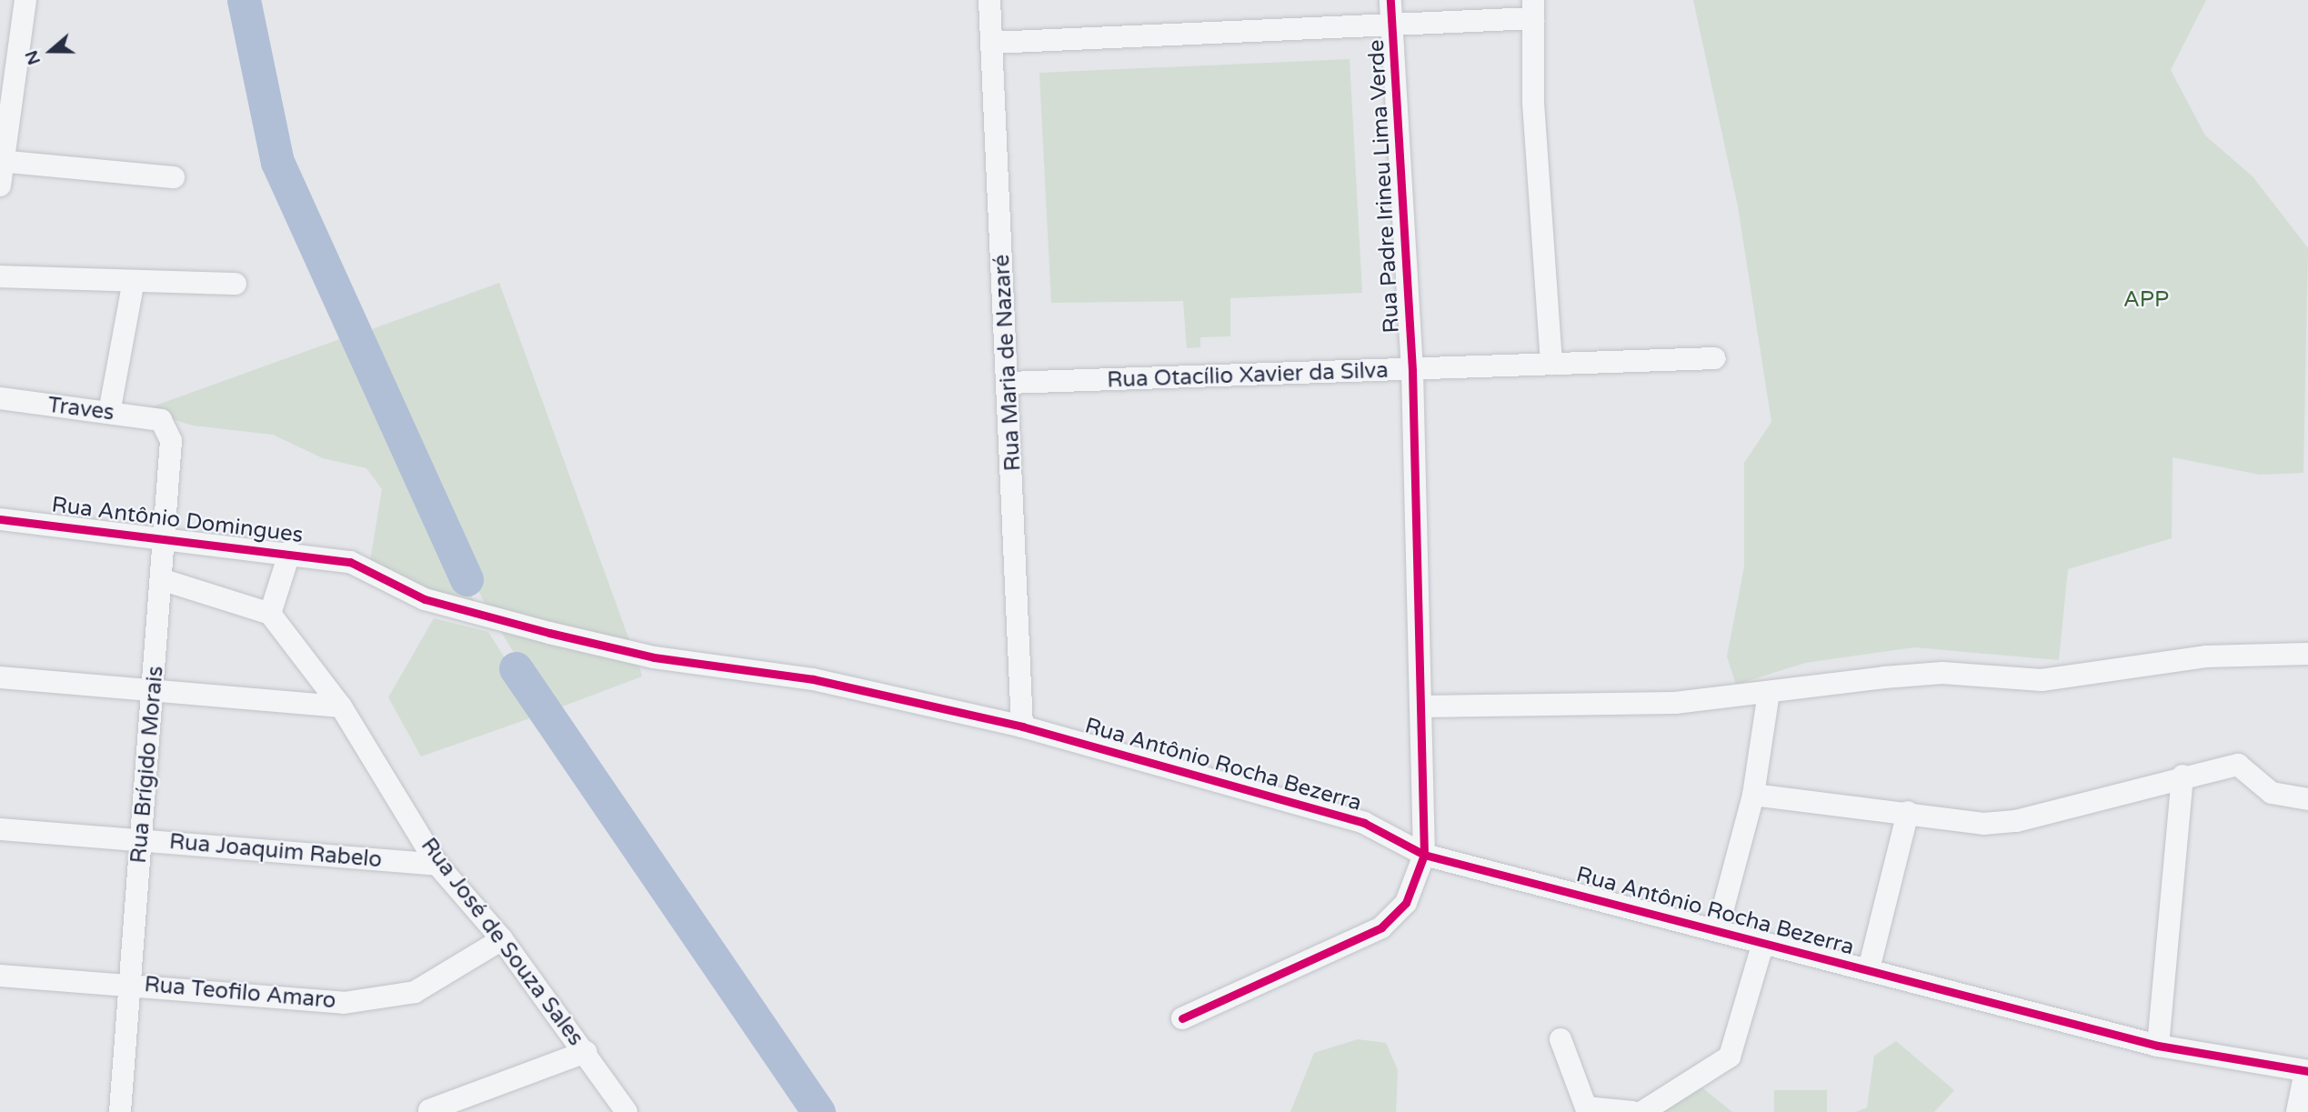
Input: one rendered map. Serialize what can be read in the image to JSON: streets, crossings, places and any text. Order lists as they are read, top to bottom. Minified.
{"streets":{"street":["Rua Padre Irineu Lima Verde","Rua Maria de Nazaré","Rua Otacílio Xavier da Silva","Traves","Rua Antônio Domingues","Rua Brígido Morais","Rua Antônio Rocha Bezerra","Rua Joaquim Rabelo","Rua José de Souza Sales","Rua Teofilo Amaro"]},"crossings":[["Rua Padre Irineu Lima Verde","Rua Otacílio Xavier da Silva"],["Rua Padre Irineu Lima Verde","Rua Antônio Rocha Bezerra"],["Rua Maria de Nazaré","Rua Otacílio Xavier da Silva"],["Rua Maria de Nazaré","Rua Antônio Rocha Bezerra"],["Traves","Rua Brígido Morais"],["Rua Antônio Domingues","Rua Brígido Morais"],["Rua Antônio Domingues","Rua Antônio Rocha Bezerra"],["Rua Brígido Morais","Rua Joaquim Rabelo"],["Rua Brígido Morais","Rua Teofilo Amaro"],["Rua Joaquim Rabelo","Rua José de Souza Sales"],["Rua José de Souza Sales","Rua Teofilo Amaro"]],"parks":["APP"],"north":"left"}
